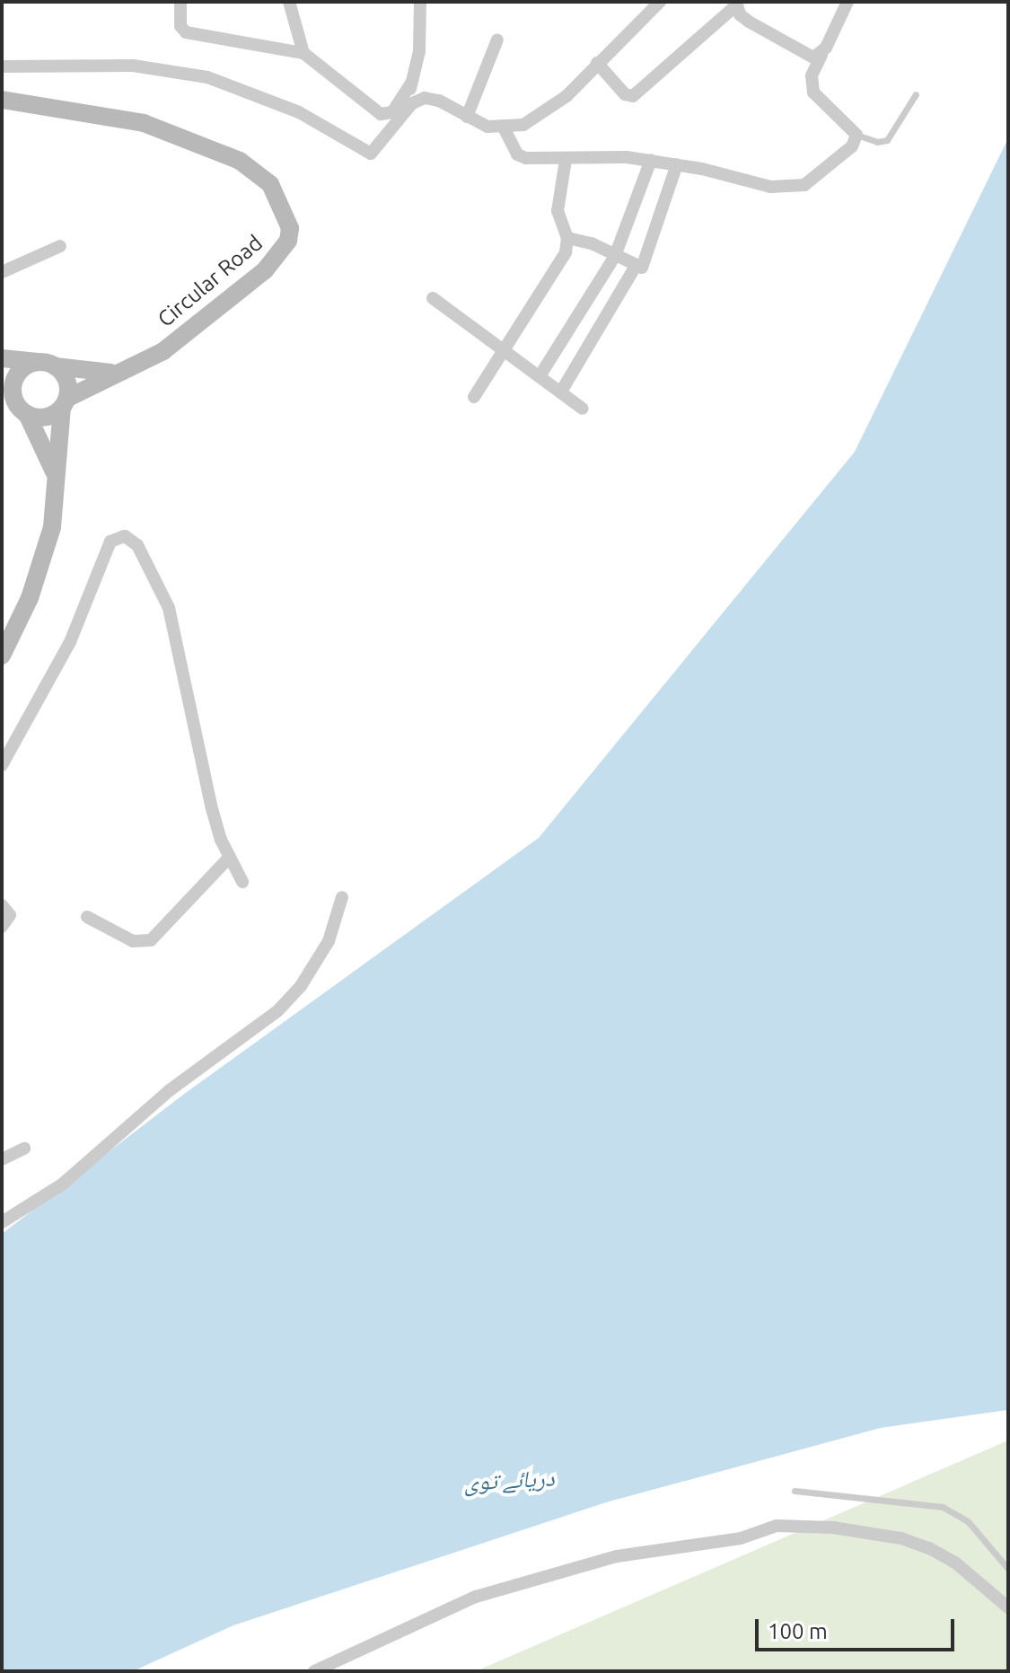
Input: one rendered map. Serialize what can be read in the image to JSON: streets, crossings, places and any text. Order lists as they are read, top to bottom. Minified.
{"streets":{"main road":["Circular Road"]},"water":["دریائے توی"],"scale_bar":"100 m"}
